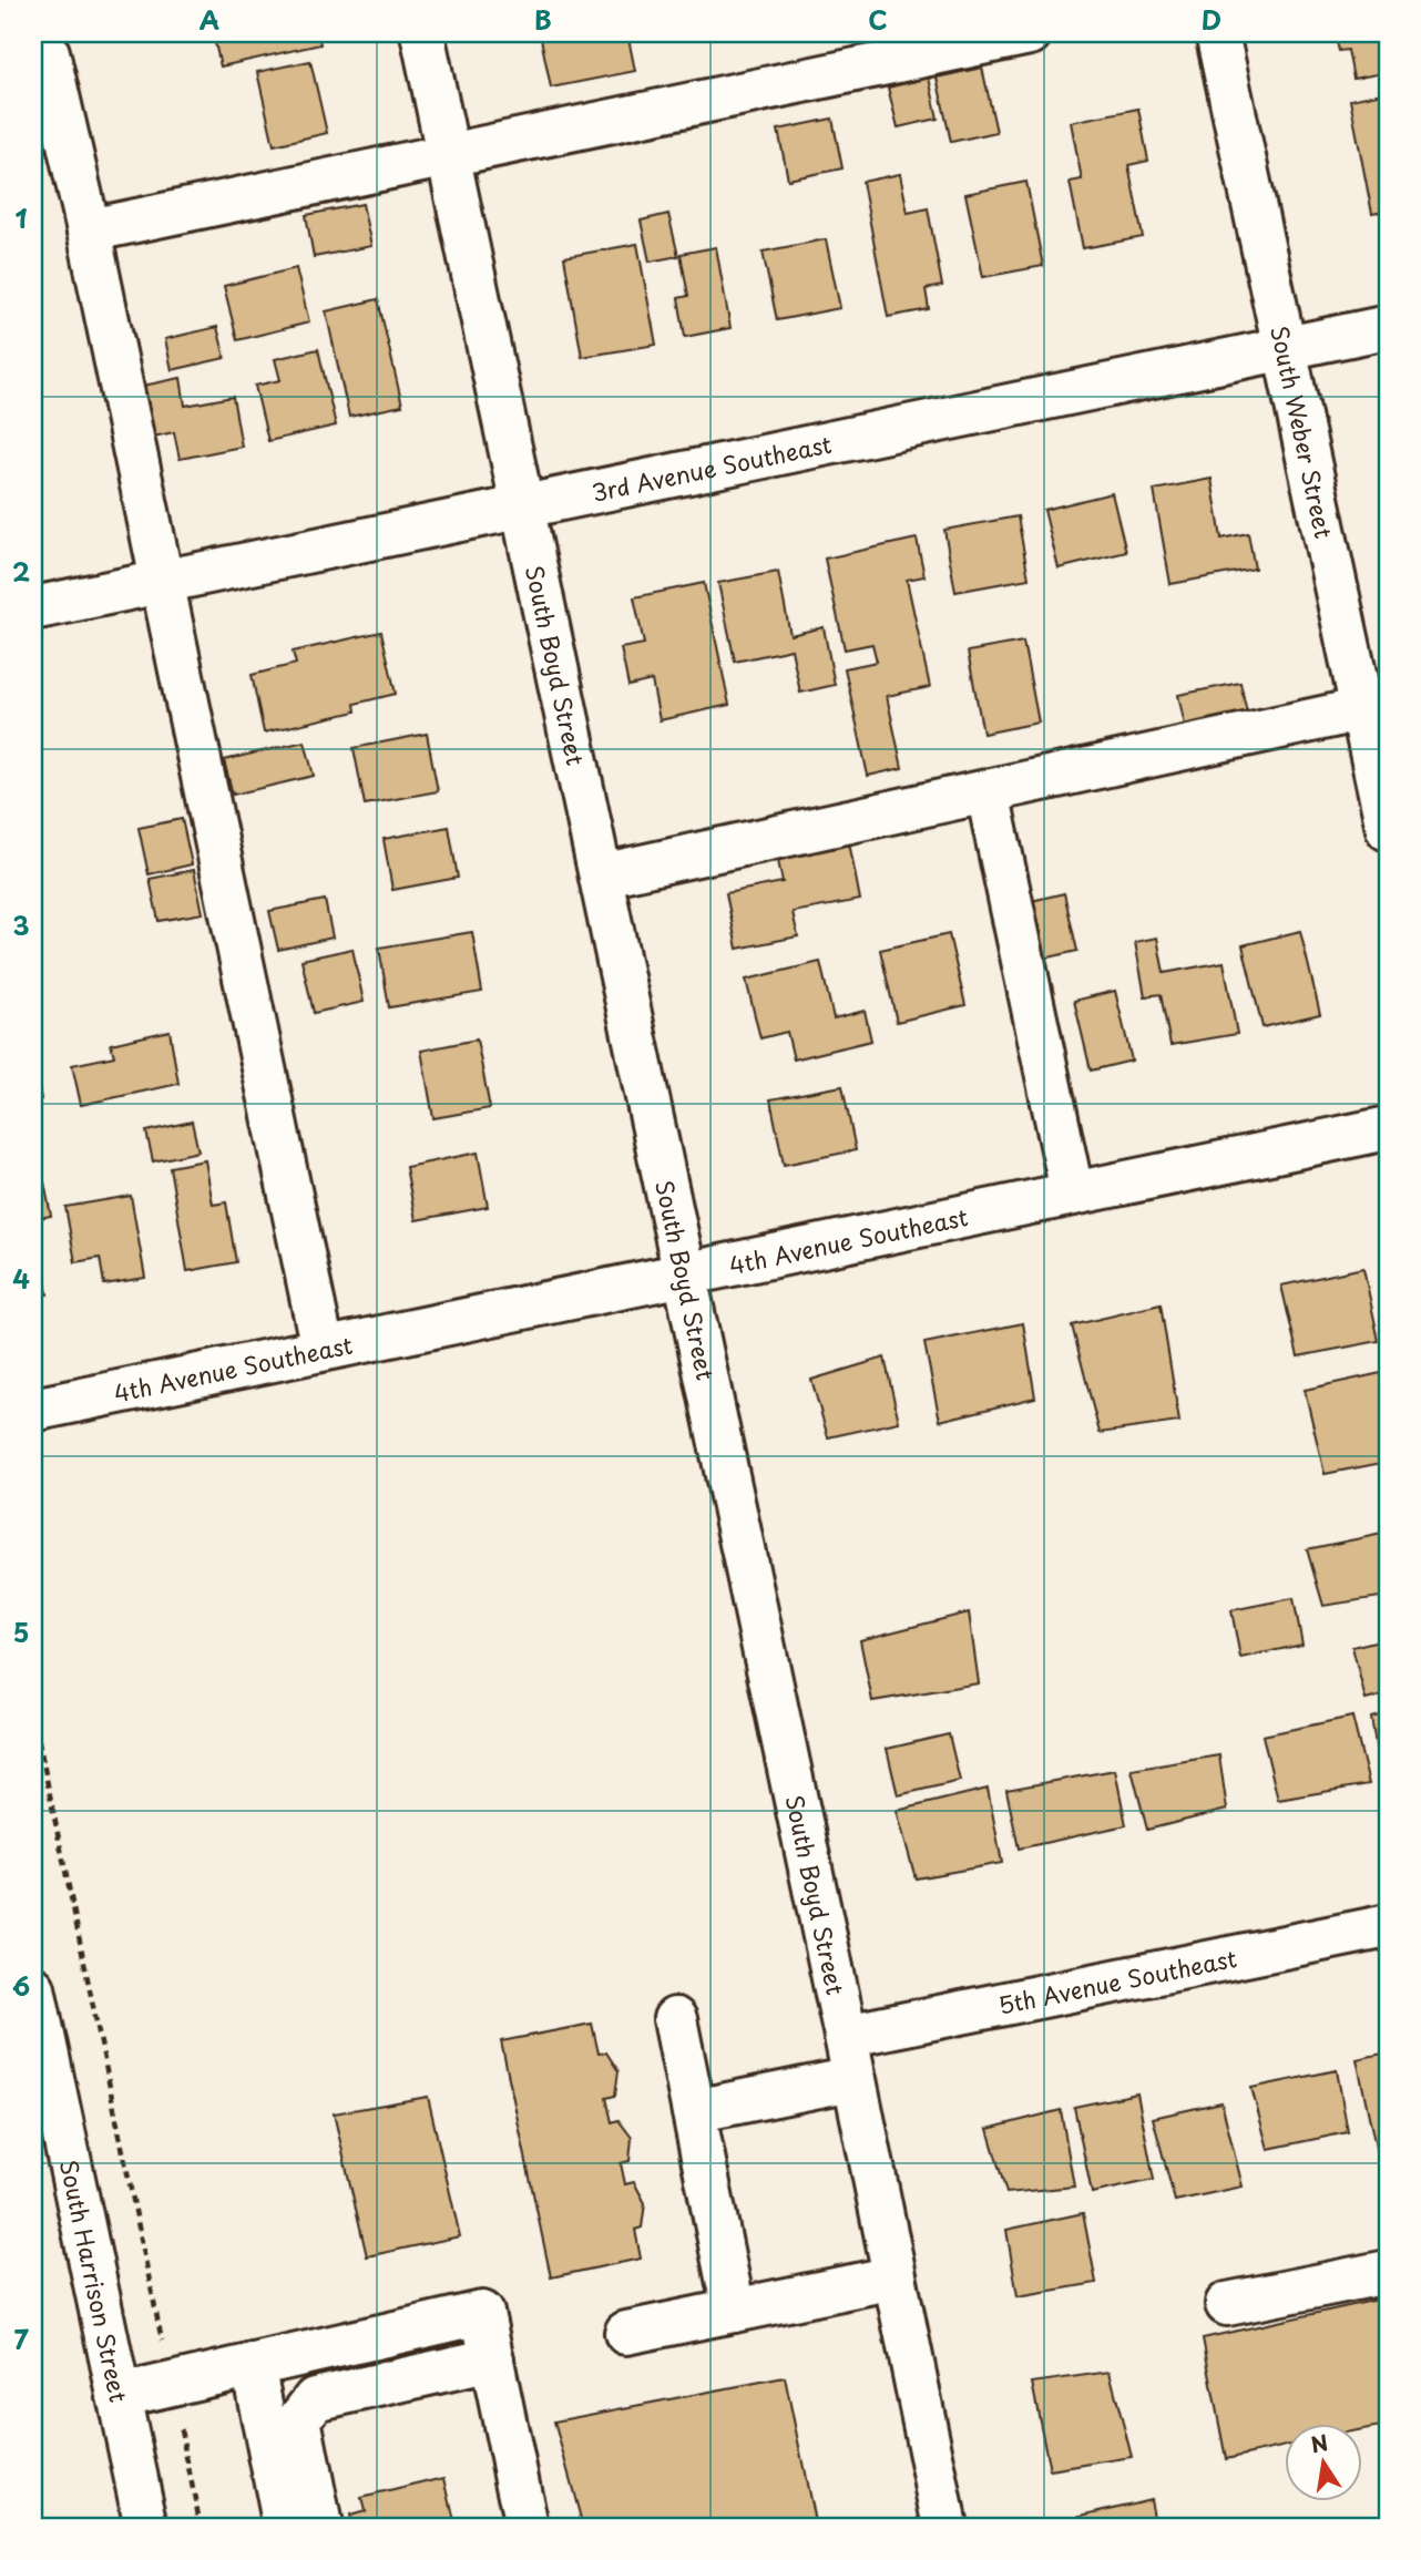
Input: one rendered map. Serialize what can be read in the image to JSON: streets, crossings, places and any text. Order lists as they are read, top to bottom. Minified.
{"streets":{"street":["South Weber Street","3rd Avenue Southeast","South Boyd Street","4th Avenue Southeast","5th Avenue Southeast","South Harrison Street"]},"crossings":[["South Weber Street","3rd Avenue Southeast"],["3rd Avenue Southeast","South Boyd Street"],["South Boyd Street","4th Avenue Southeast"],["South Boyd Street","5th Avenue Southeast"]],"north":"top","grid":{"columns":["A","B","C","D"],"rows":["1","2","3","4","5","6","7"]}}
